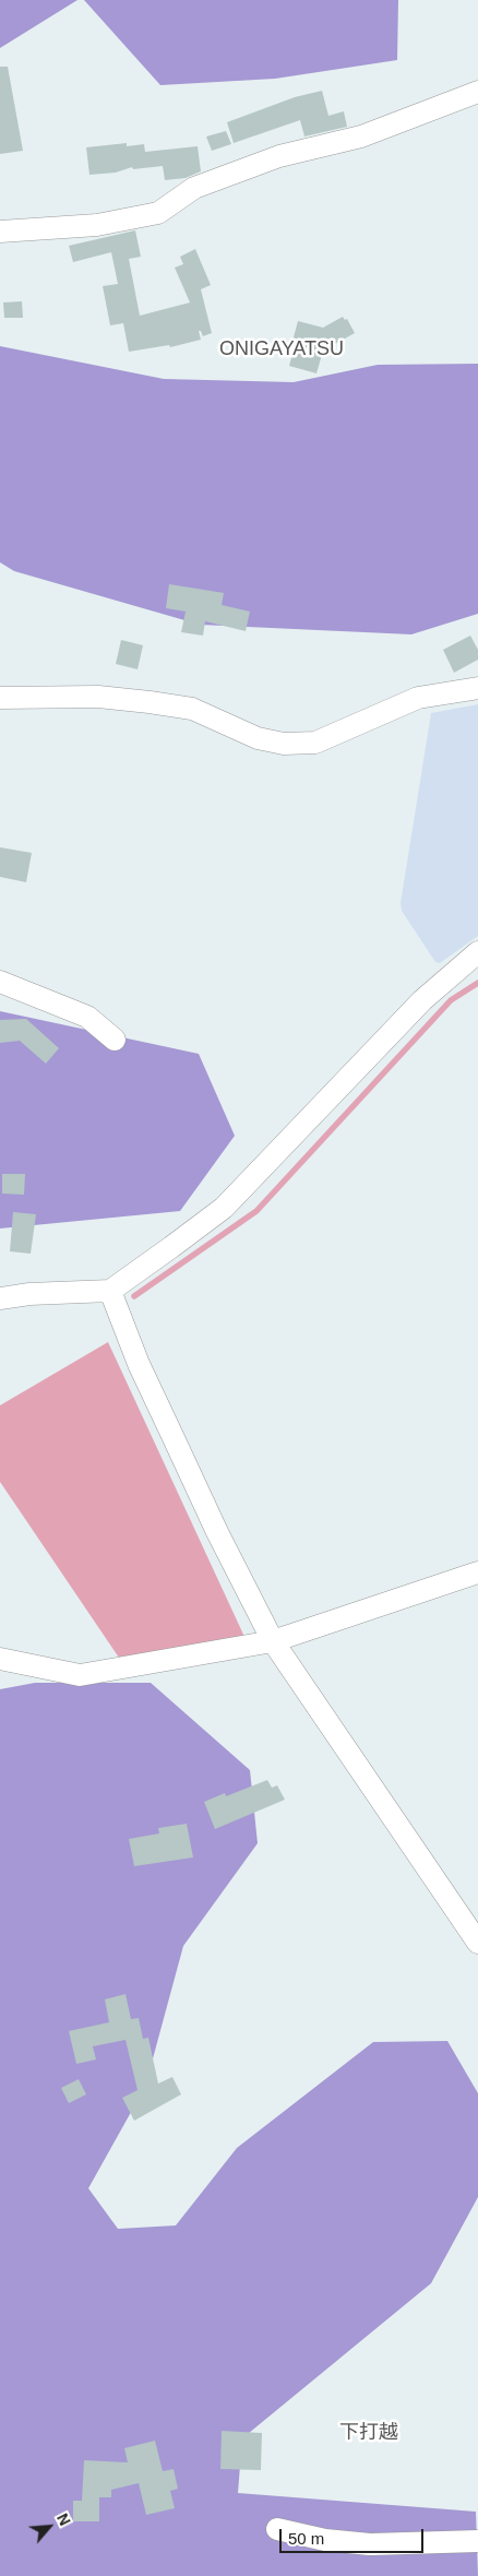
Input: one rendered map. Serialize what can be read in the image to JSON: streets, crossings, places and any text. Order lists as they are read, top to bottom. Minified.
{"districts":["ONIGAYATSU","下打越"],"scale_bar":"50 m","north":"top right"}
